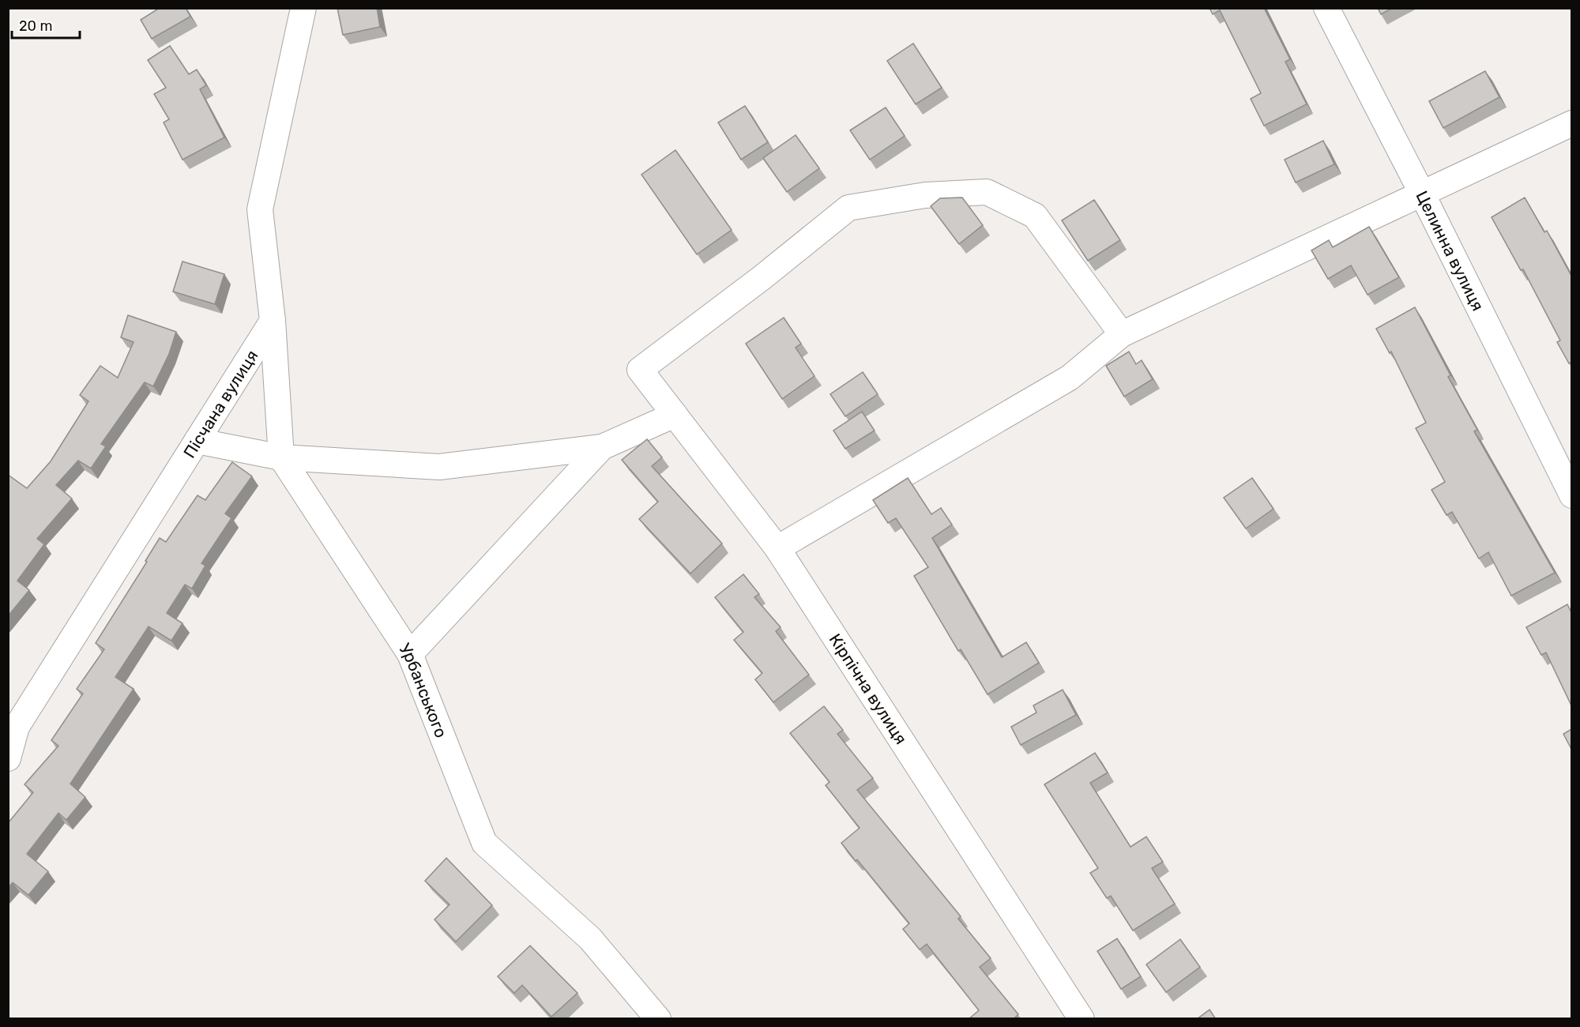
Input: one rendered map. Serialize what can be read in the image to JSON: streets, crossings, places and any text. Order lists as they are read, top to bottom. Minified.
{"streets":{"street":["Целинна вулиця","Пiсчана вулиця","Кiрпiчна вулиця","Урбанського"]},"crossings":[["Пiсчана вулиця","Урбанського"]],"scale_bar":"20 m"}
